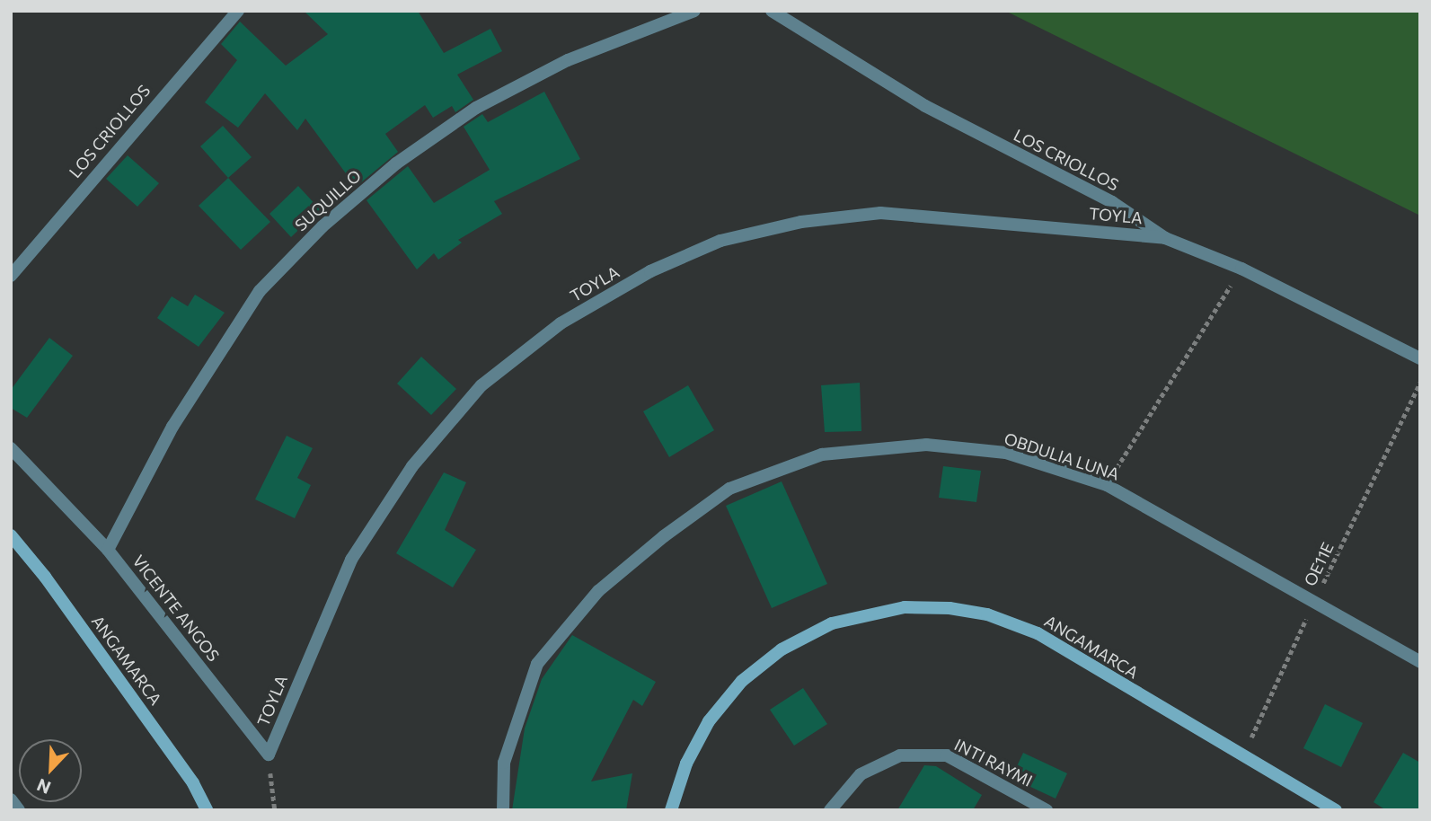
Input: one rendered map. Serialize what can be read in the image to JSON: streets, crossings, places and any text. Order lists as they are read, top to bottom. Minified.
{"streets":{"street":["LOS CRIOLLOS","SUQUILLO","TOYLA","OBDULIA LUNA","VICENTE ANGOS","ANGAMARCA","INTI RAYMI"],"path":["OE11E"]},"crossings":[["LOS CRIOLLOS","TOYLA"],["SUQUILLO","VICENTE ANGOS"],["TOYLA","VICENTE ANGOS"],["OBDULIA LUNA","OE11E"],["OE11E","ANGAMARCA"]],"north":"bottom left"}
